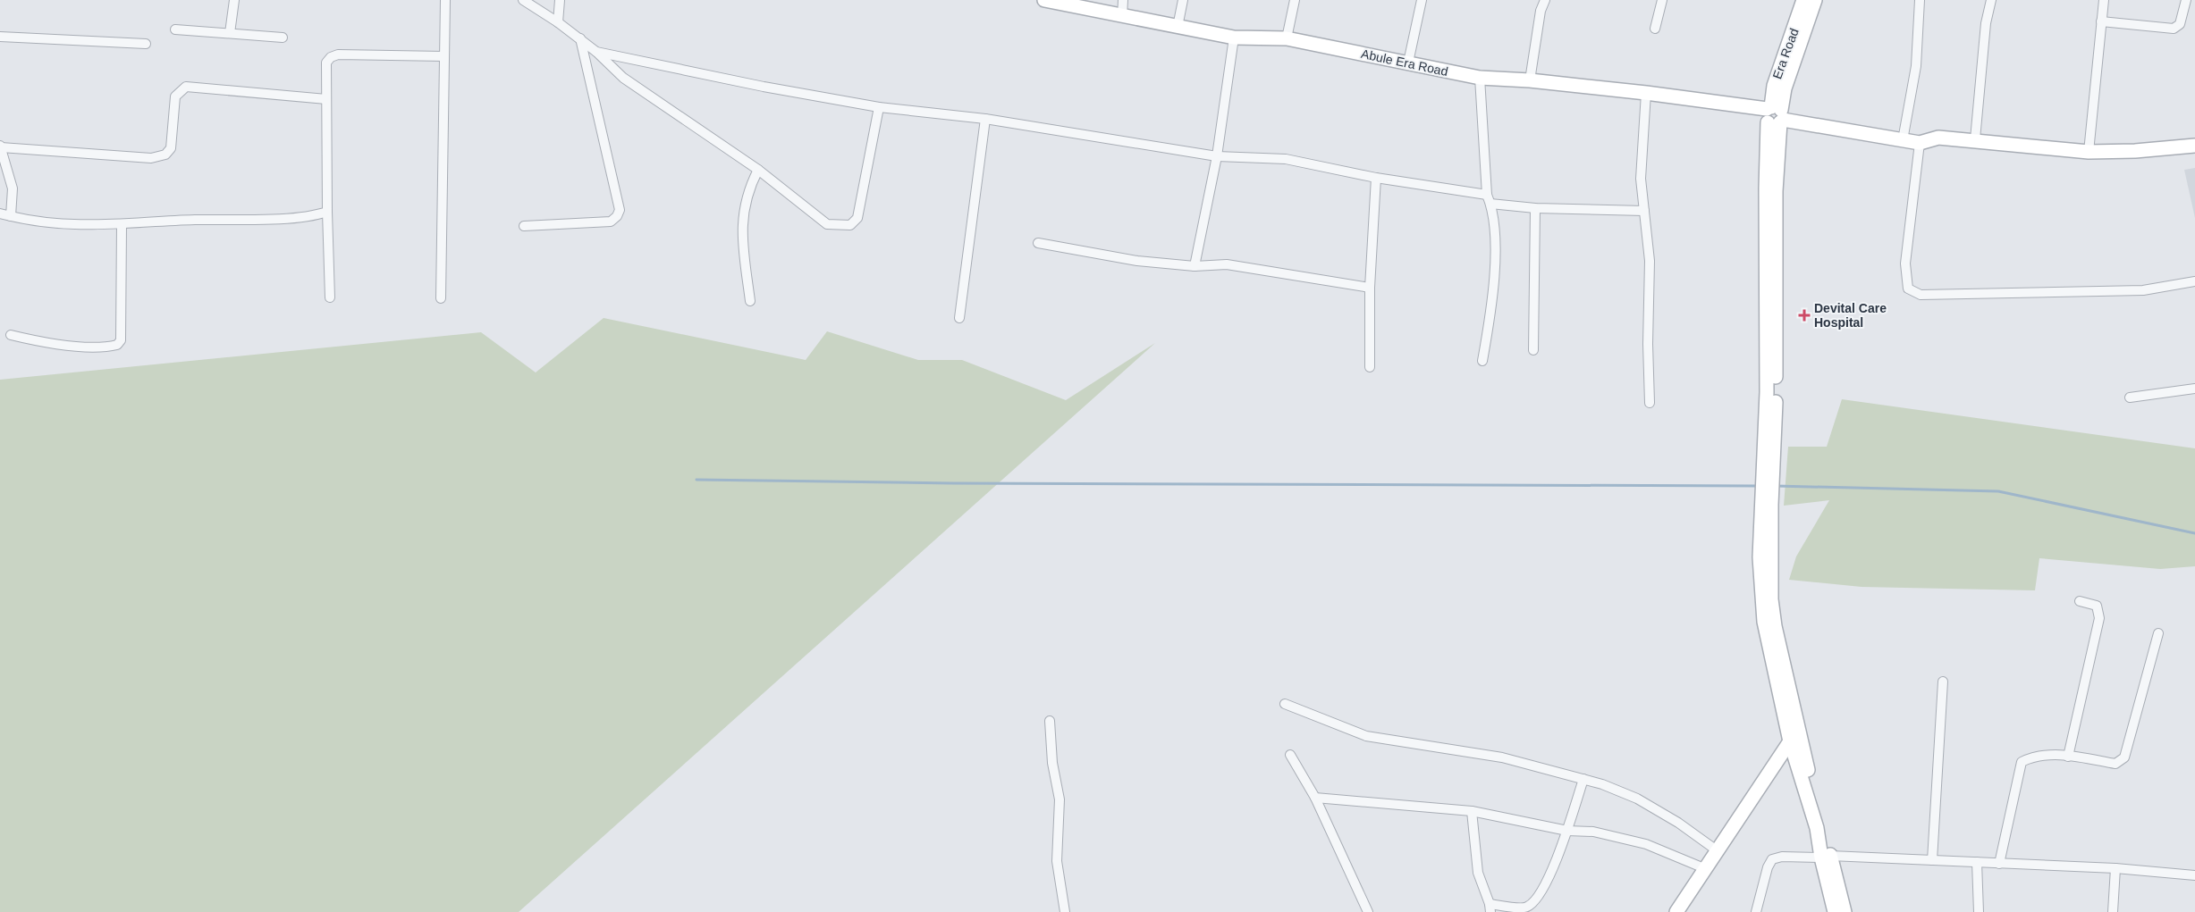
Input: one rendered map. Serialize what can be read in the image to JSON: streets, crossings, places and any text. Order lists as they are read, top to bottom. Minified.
{"streets":{"main road":["Era Road","Abule Era Road"]},"crossings":[["Era Road","Abule Era Road"]],"places":{"health":["Devital Care Hospital"]}}
